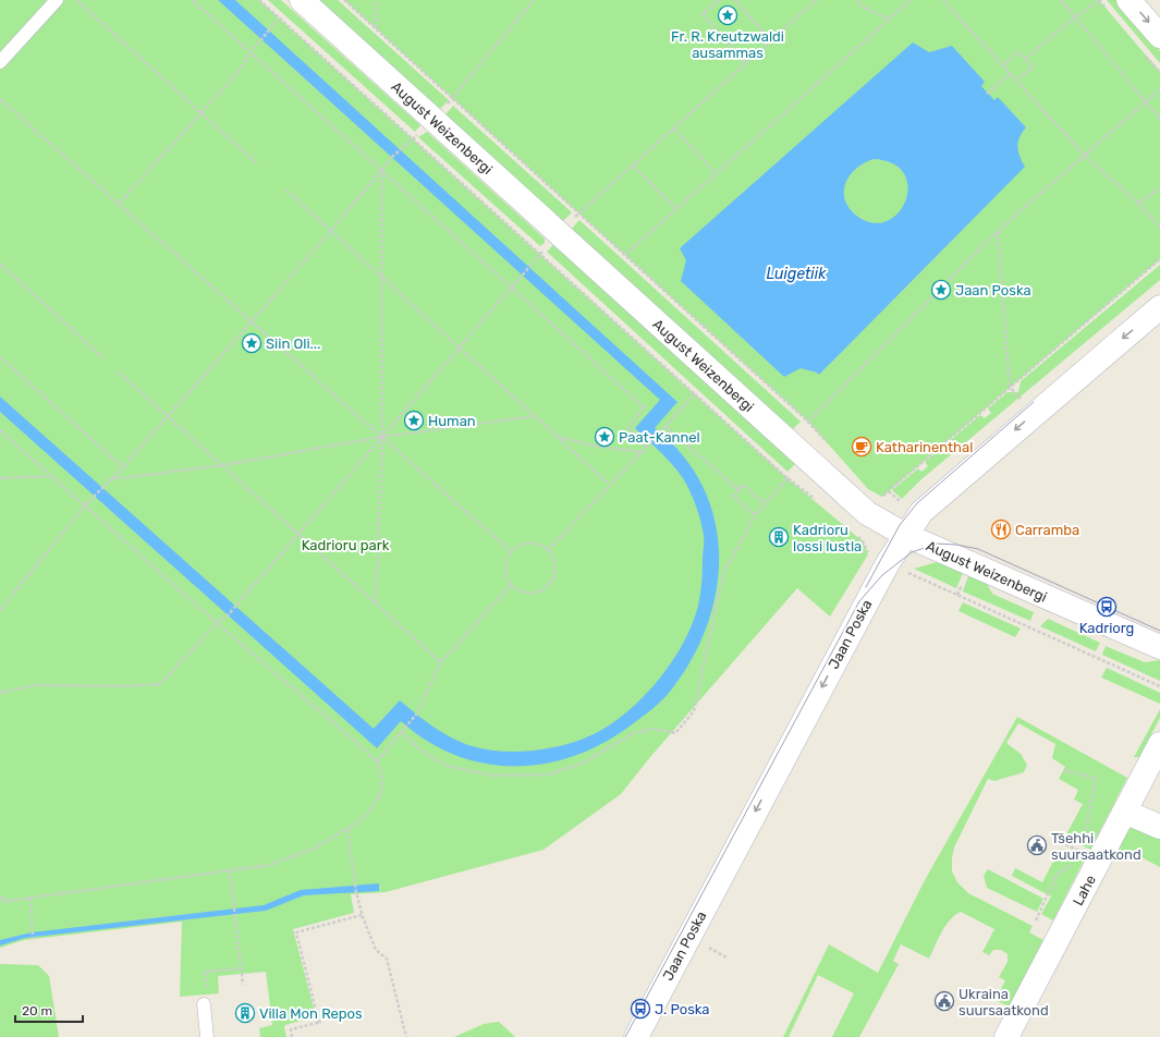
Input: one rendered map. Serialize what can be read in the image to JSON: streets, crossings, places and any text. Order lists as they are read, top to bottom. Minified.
{"streets":{"street":["August Weizenbergi","Jaan Poska","Lahe"]},"crossings":[["August Weizenbergi","Jaan Poska"]],"one_way":["Jaan Poska"],"water":["Luigetiik"],"parks":["Kadrioru park"],"places":{"place":["Fr. R. Kreutzwaldi ausammas","Jaan Poska","Siin Oli...","Human","Paat-Kannel"],"cafe":["Katharinenthal"],"restaurant":["Carramba"],"building":["Kadrioru lossi lustla","Villa Mon Repos"],"bus stop":["Kadriorg","J. Poska"],"public building":["Tšehhi suursaatkond","Ukraina suursaatkond"]},"scale_bar":"20 m"}
